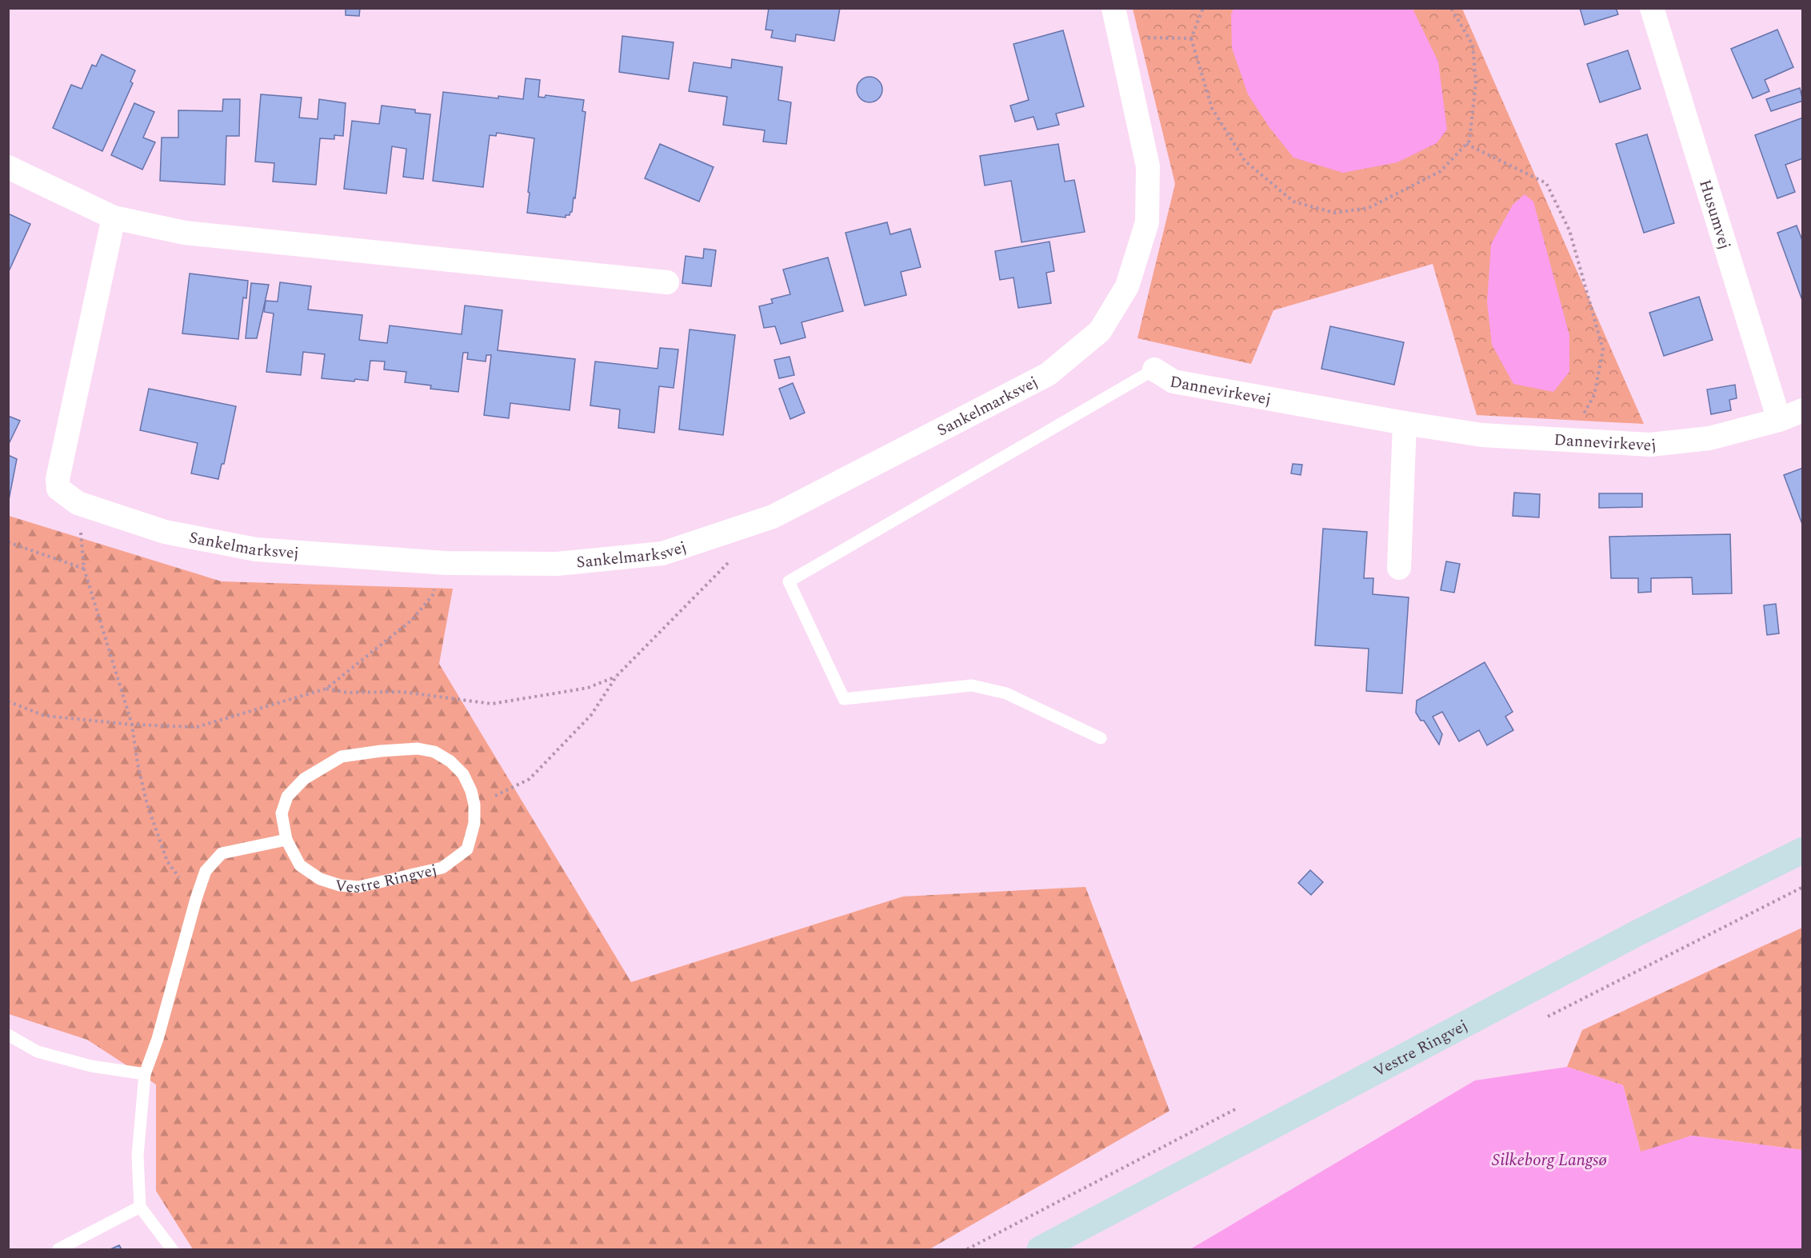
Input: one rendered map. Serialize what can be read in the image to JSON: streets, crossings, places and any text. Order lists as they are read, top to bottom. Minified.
{"streets":{"main road":["Vestre Ringvej"],"street":["Husumvej","Dannevirkevej","Sankelmarksvej"]},"crossings":[["Husumvej","Dannevirkevej"]],"water":["Silkeborg Langsø"]}
